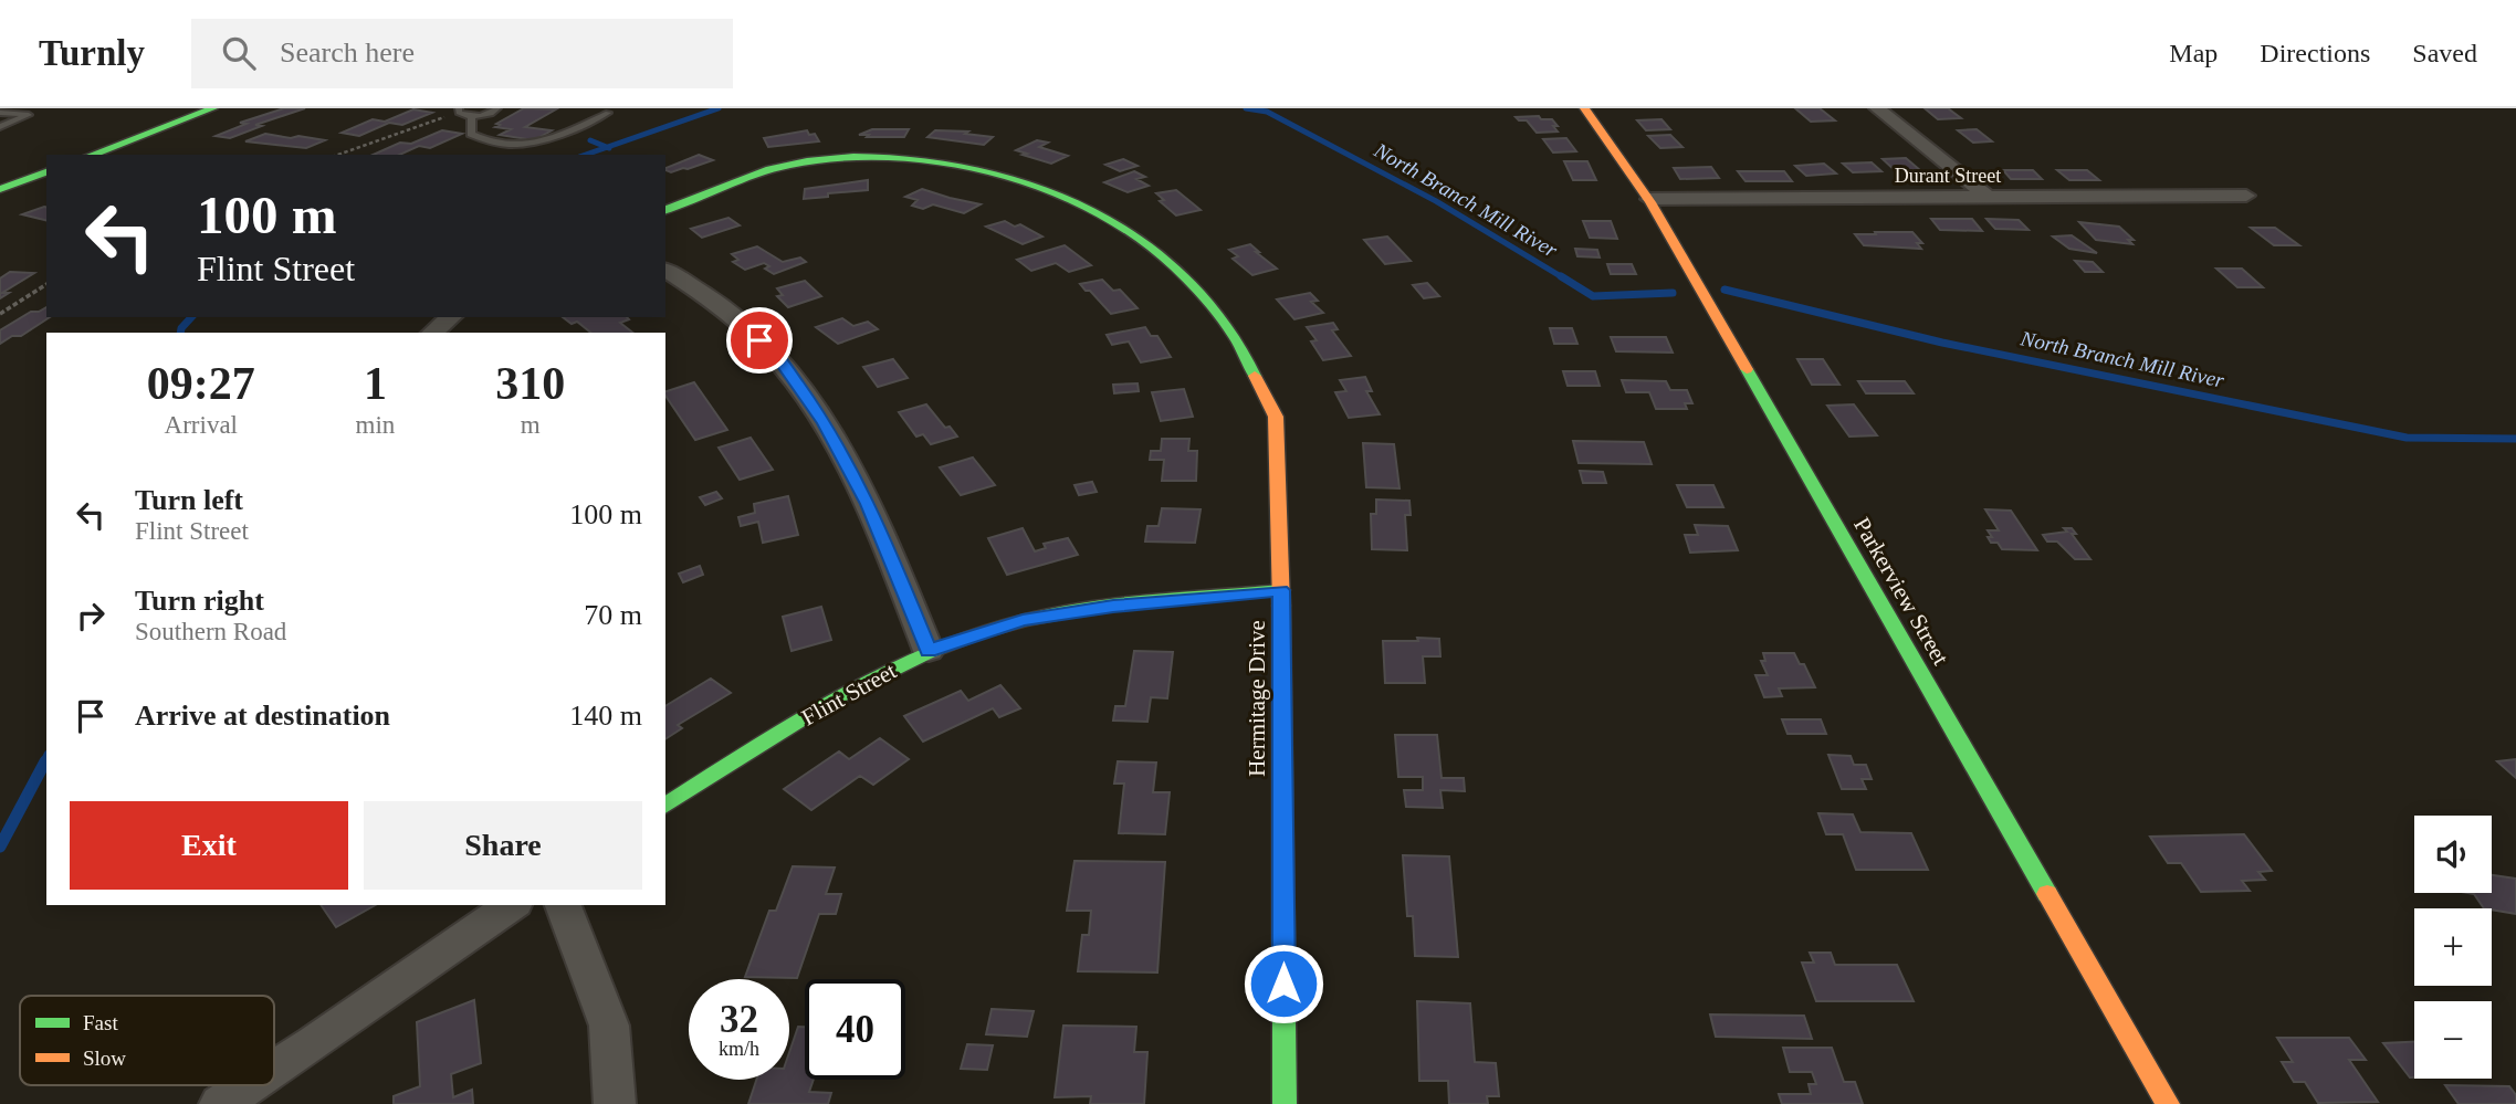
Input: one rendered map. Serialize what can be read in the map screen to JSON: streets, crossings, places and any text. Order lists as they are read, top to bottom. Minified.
{"streets":{"street":["Durant Street","Parkerview Street","Flint Street","Hermitage Drive"]},"crossings":[["Durant Street","Parkerview Street"],["Flint Street","Hermitage Drive"]],"water":["North Branch Mill River"],"legend":["Fast","Slow"],"page":{"header":"Turnly","search":"Search here","nav":["Map","Directions","Saved"],"turn":["100 m","Flint Street"],"eta":["09:27","Arrival","1","min","310","m"],"list":[{"name":"Turn left","note":"Flint Street","value":"100 m"},{"name":"Turn right","note":"Southern Road","value":"70 m"},{"name":"Arrive at destination","value":"140 m"}],"buttons":["Exit","Share"],"map_buttons":["+","−"],"speed":"32 km/h","limit":"40"}}
